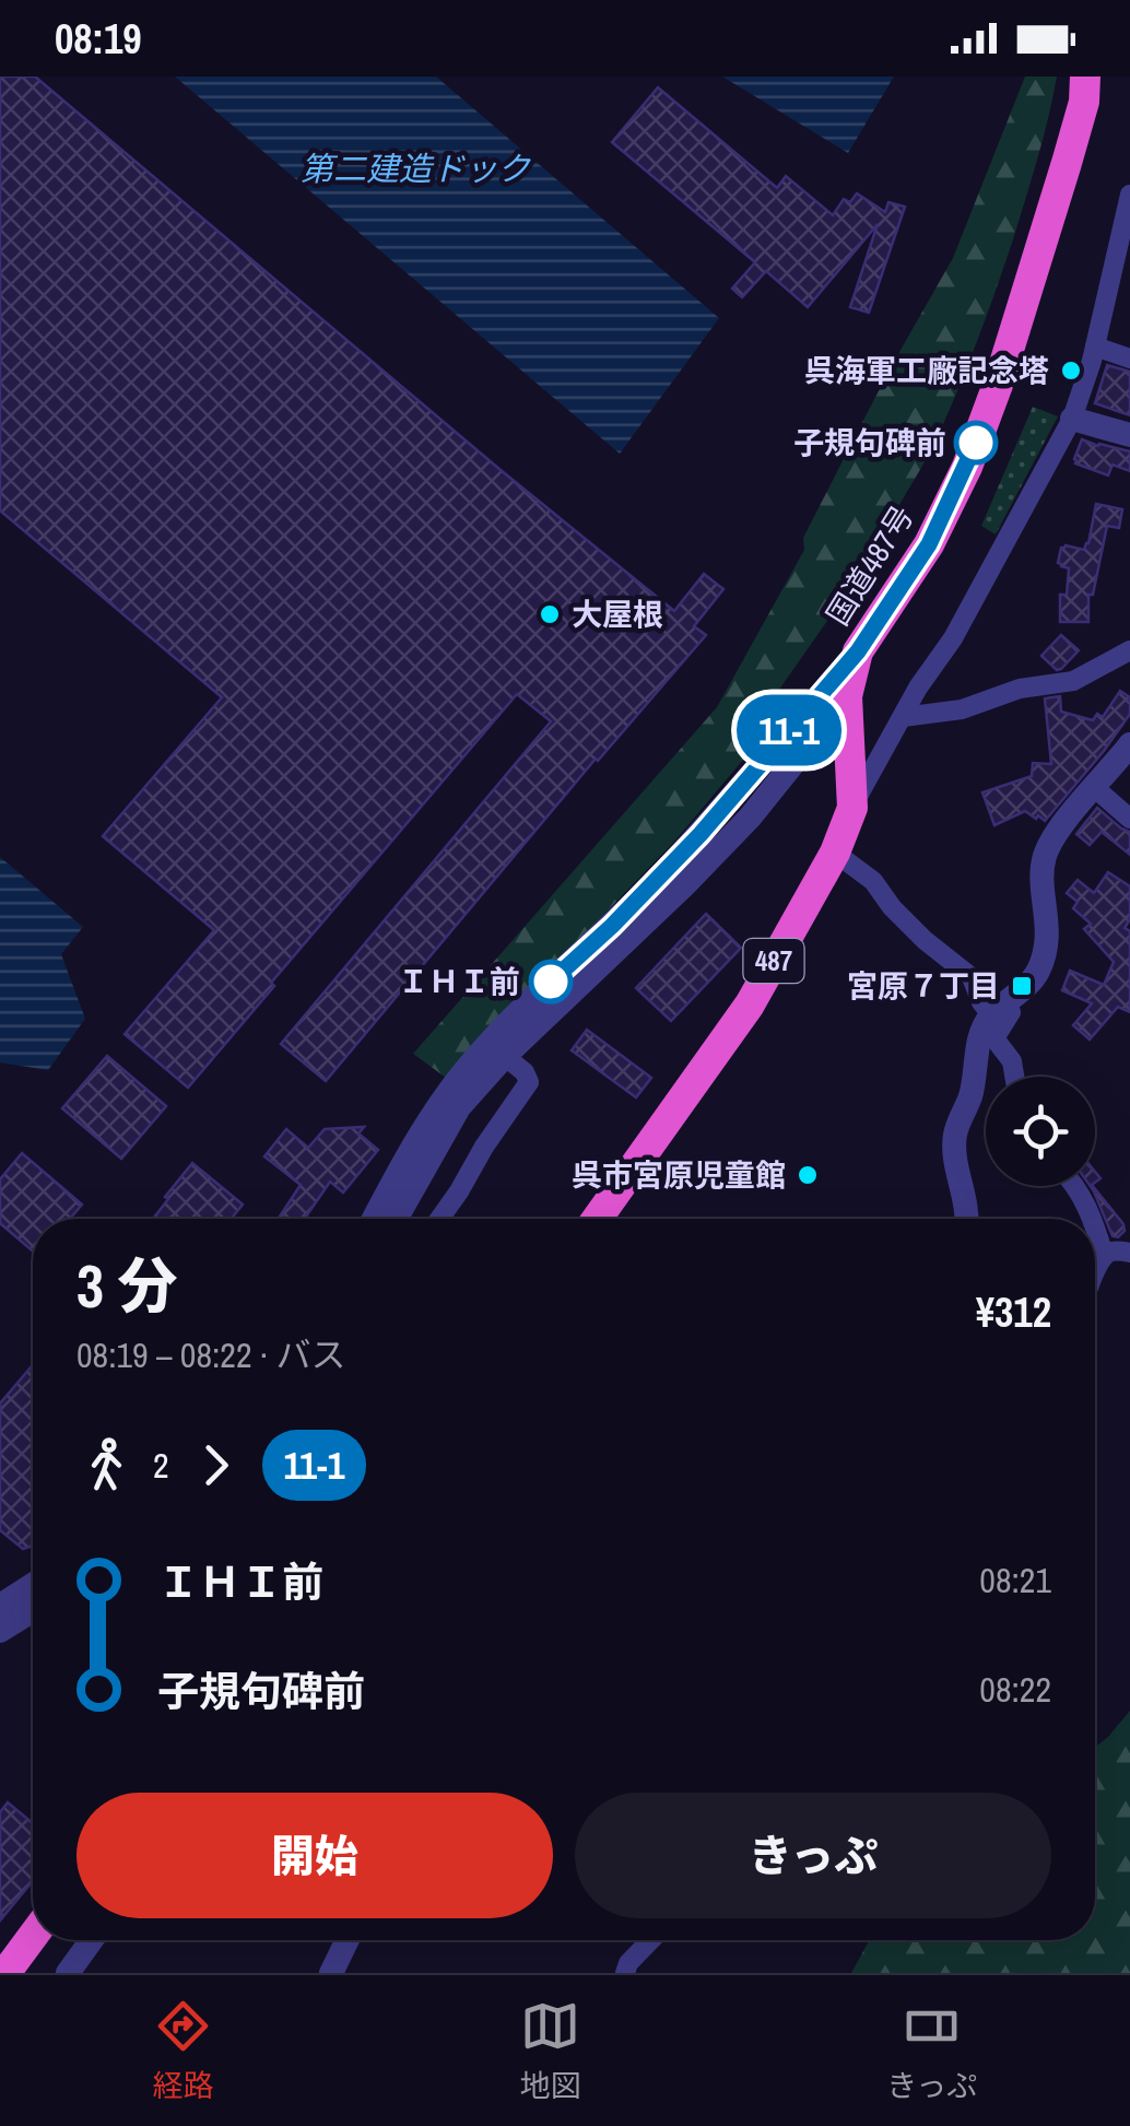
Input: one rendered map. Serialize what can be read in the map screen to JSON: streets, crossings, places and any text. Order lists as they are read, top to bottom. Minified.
{"streets":{"highway":["国道487号","487"]},"water":["第二建造ドック"],"places":{"other":["呉海軍工廠記念塔","子規句碑前","大屋根","ＩＨＩ前","呉市宮原児童館"],"transit":["宮原７丁目"]},"lines":["bus line 11-1"],"page":{"status":"08:19","on_map":"11-1","heading":["3 分","08:19 – 08:22 · バス","¥312"],"legs":["2","11-1"],"list":[{"name":"ＩＨＩ前","value":"08:21"},{"name":"子規句碑前","value":"08:22"}],"buttons":["開始","きっぷ"],"tabs":["経路","地図","きっぷ"]}}
